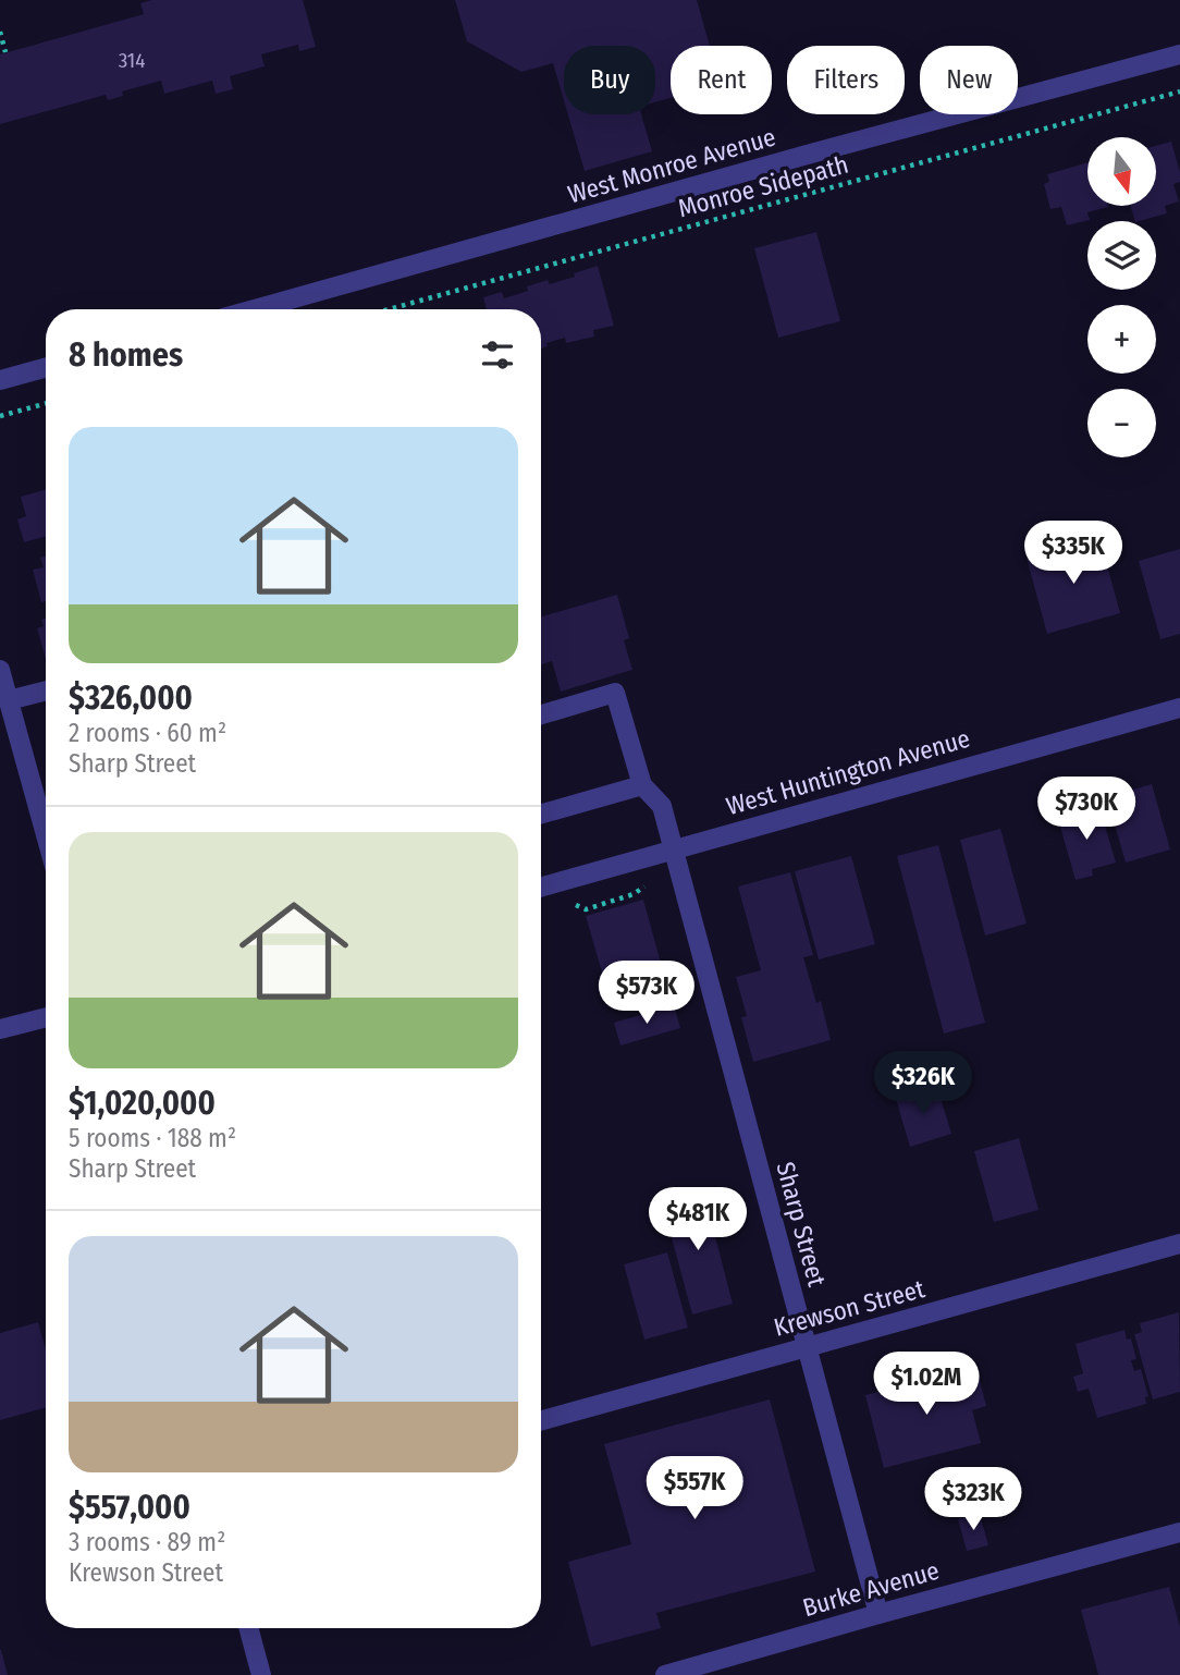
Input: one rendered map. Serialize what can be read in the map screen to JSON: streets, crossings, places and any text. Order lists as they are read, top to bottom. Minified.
{"streets":{"street":["West Monroe Avenue","West Huntington Avenue","Sharp Street","Krewson Street","Burke Avenue"],"path":["Monroe Sidepath"]},"crossings":[["West Huntington Avenue","Sharp Street"],["Sharp Street","Krewson Street"],["Sharp Street","Burke Avenue"]],"house_numbers":["314"],"north":"bottom","page":{"chip":["Buy","Rent","Filters","New"],"map_buttons":["+","−"],"heading":"8 homes","list":[{"name":"$326,000","note":"2 rooms · 60 m² · Sharp Street"},{"name":"$1,020,000","note":"5 rooms · 188 m² · Sharp Street"},{"name":"$557,000","note":"3 rooms · 89 m² · Krewson Street"}],"price":["$335K","$730K","$573K","$326K","$481K","$1.02M","$557K","$323K"]}}
